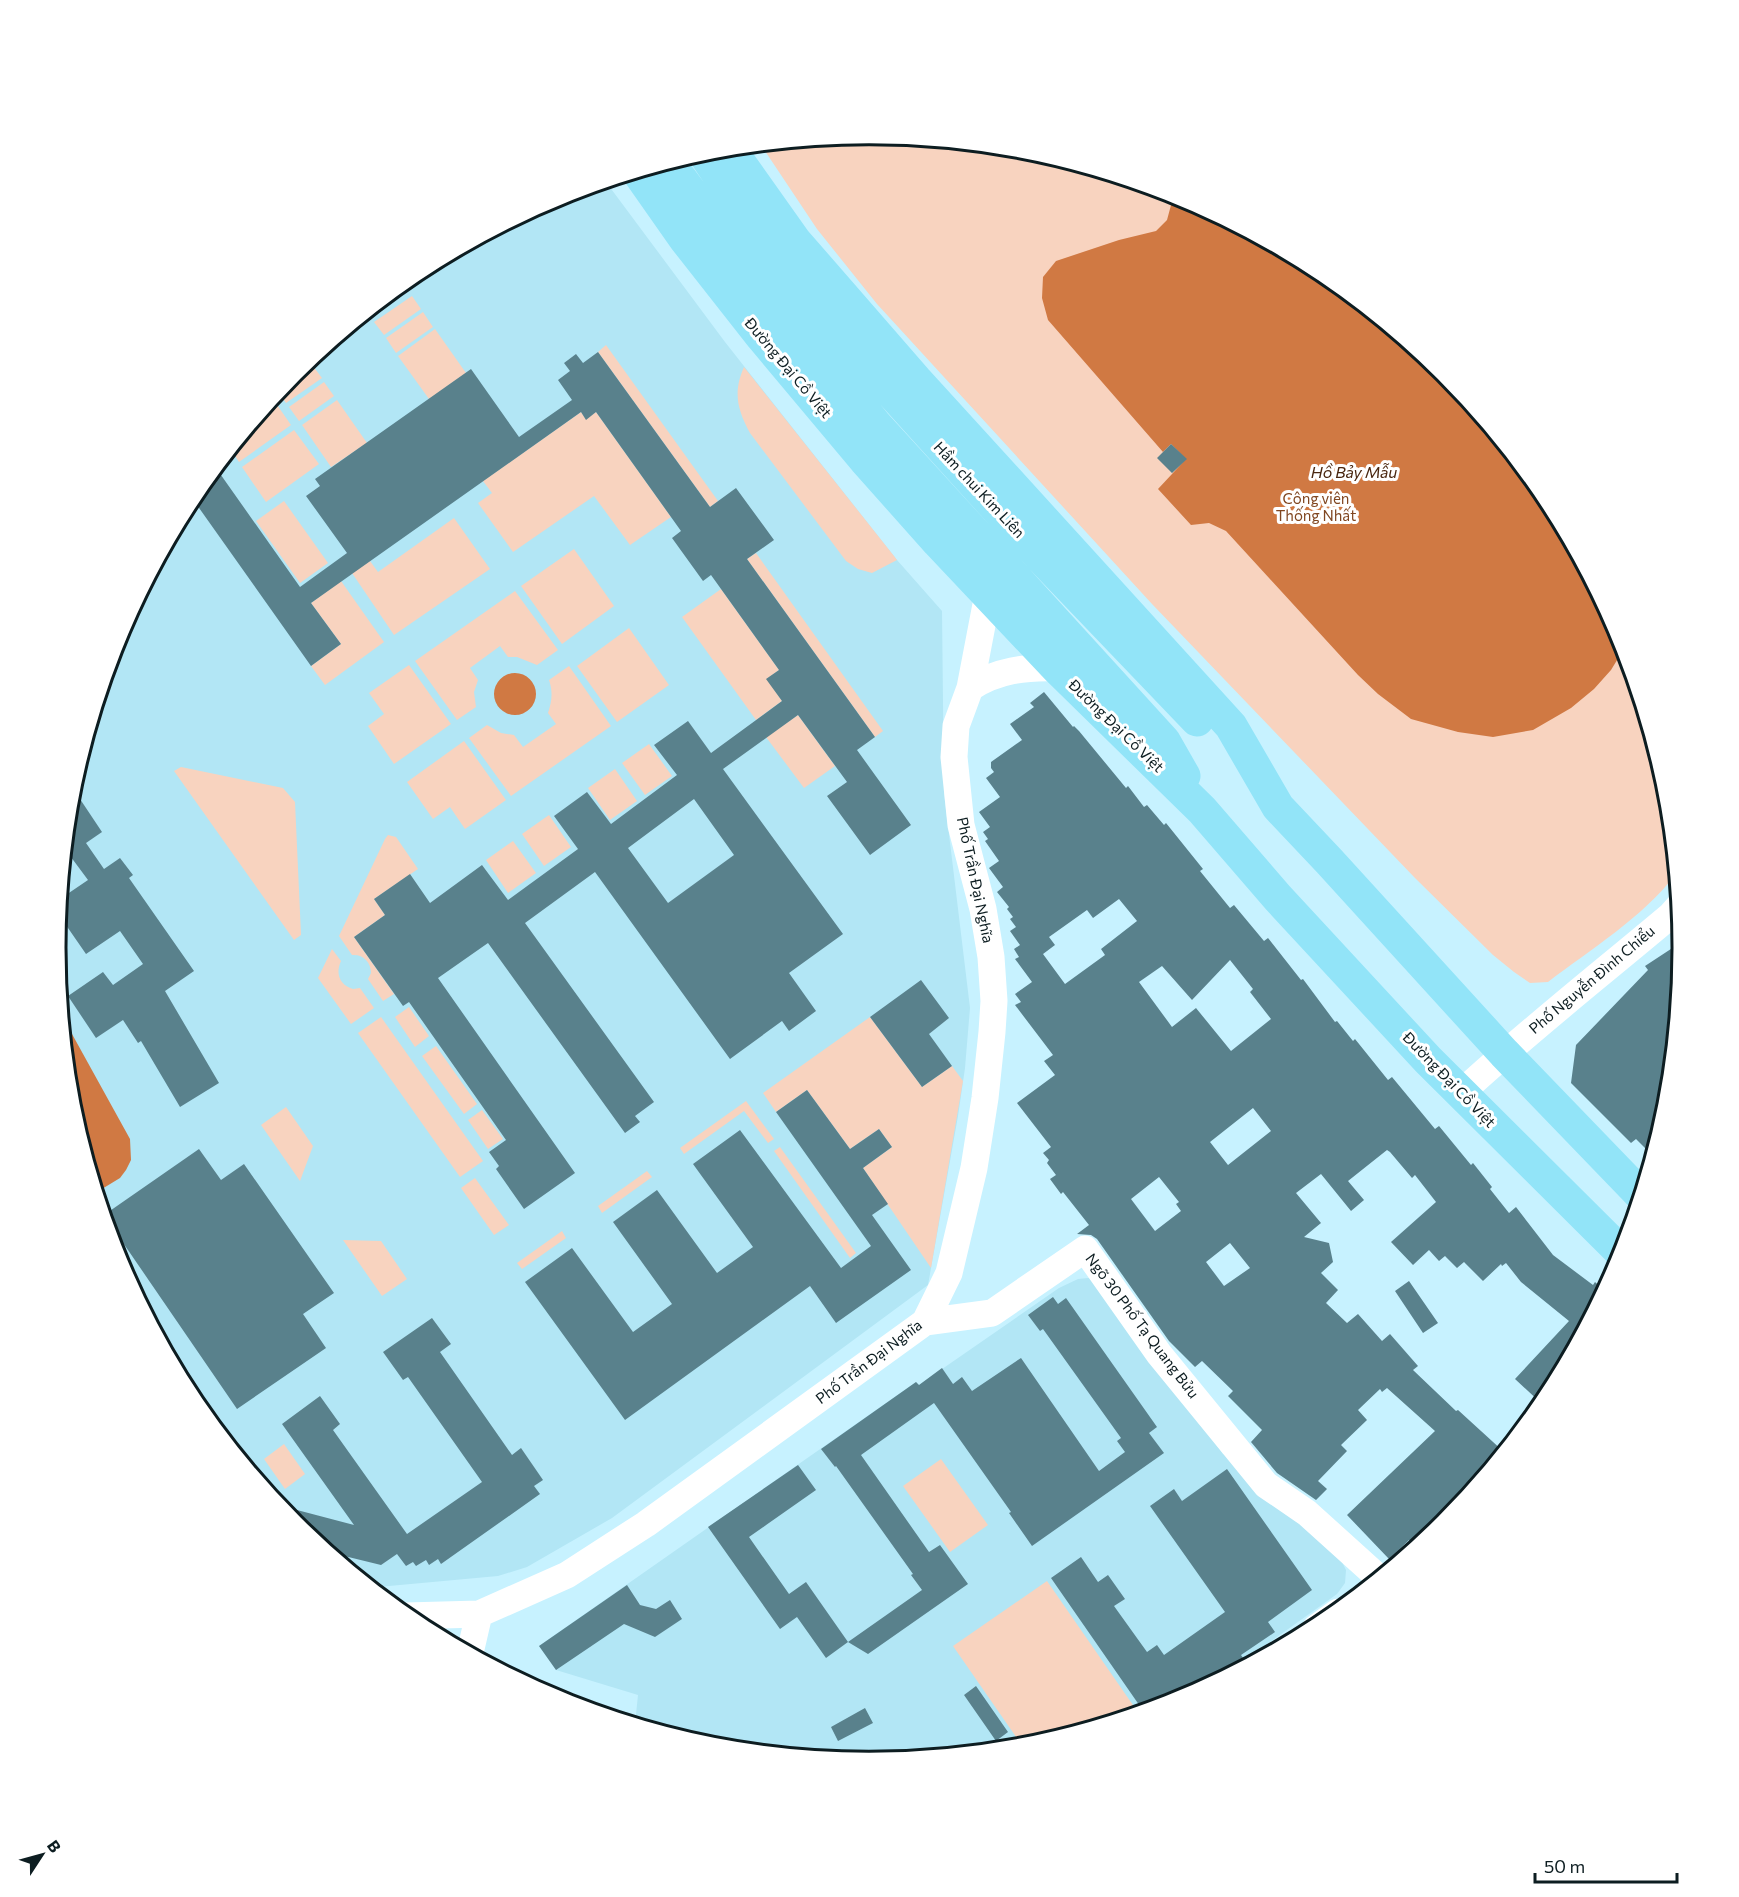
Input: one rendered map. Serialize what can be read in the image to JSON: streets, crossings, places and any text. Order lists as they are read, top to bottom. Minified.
{"streets":{"main road":["Đường Đại Cồ Việt","Hầm chui Kim Liên"],"street":["Phố Trần Đại Nghĩa","Phố Nguyễn Đình Chiểu","Ngõ 30 Phố Tạ Quang Bửu"]},"crossings":[["Đường Đại Cồ Việt","Phố Trần Đại Nghĩa"],["Đường Đại Cồ Việt","Phố Nguyễn Đình Chiểu"],["Phố Trần Đại Nghĩa","Ngõ 30 Phố Tạ Quang Bửu"]],"water":["Hồ Bảy Mẫu"],"parks":["Công viên Thống Nhất"],"scale_bar":"50 m","north":"top right"}
